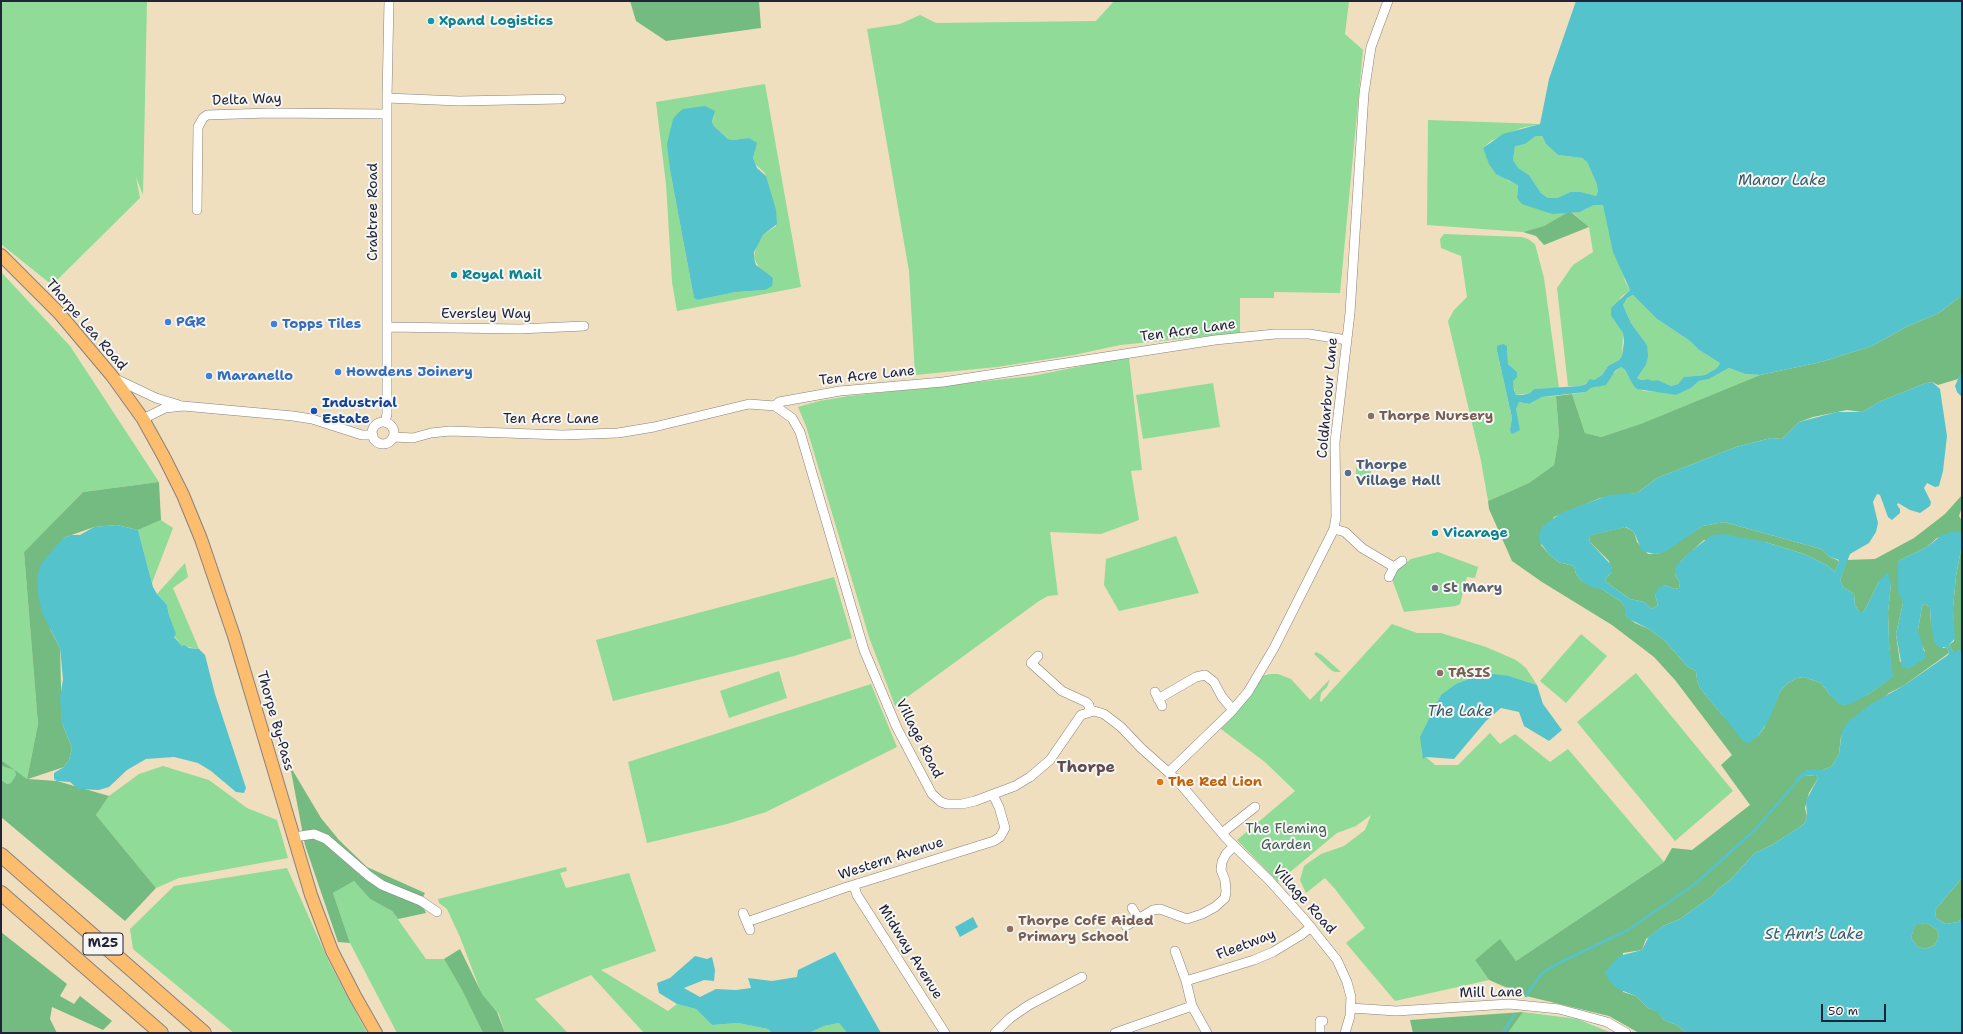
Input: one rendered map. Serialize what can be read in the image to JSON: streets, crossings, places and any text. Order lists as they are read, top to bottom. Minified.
{"streets":{"highway":["M25"],"main road":["Thorpe Lea Road","Thorpe By-Pass"],"street":["Delta Way","Crabtree Road","Eversley Way","Ten Acre Lane","Coldharbour Lane","Village Road","Western Avenue","Fleetway","Midway Avenue","Mill Lane"]},"crossings":[["Delta Way","Crabtree Road"],["Crabtree Road","Eversley Way"],["Crabtree Road","Ten Acre Lane"],["Thorpe Lea Road","Thorpe By-Pass"],["Ten Acre Lane","Coldharbour Lane"],["Ten Acre Lane","Village Road"],["Coldharbour Lane","Village Road"],["Village Road","Western Avenue"],["Village Road","Fleetway"],["Village Road","Mill Lane"],["Western Avenue","Midway Avenue"]],"districts":["Thorpe"],"water":["Manor Lake","The Lake","St Ann's Lake"],"parks":["The Fleming Garden"],"places":["Xpand Logistics","Royal Mail","PGR","Topps Tiles","Howdens Joinery","Maranello","Industrial Estate","Thorpe Nursery","Thorpe Village Hall","Vicarage","St Mary","TASIS","The Red Lion","Thorpe CofE Aided Primary School"],"scale_bar":"50 m"}
